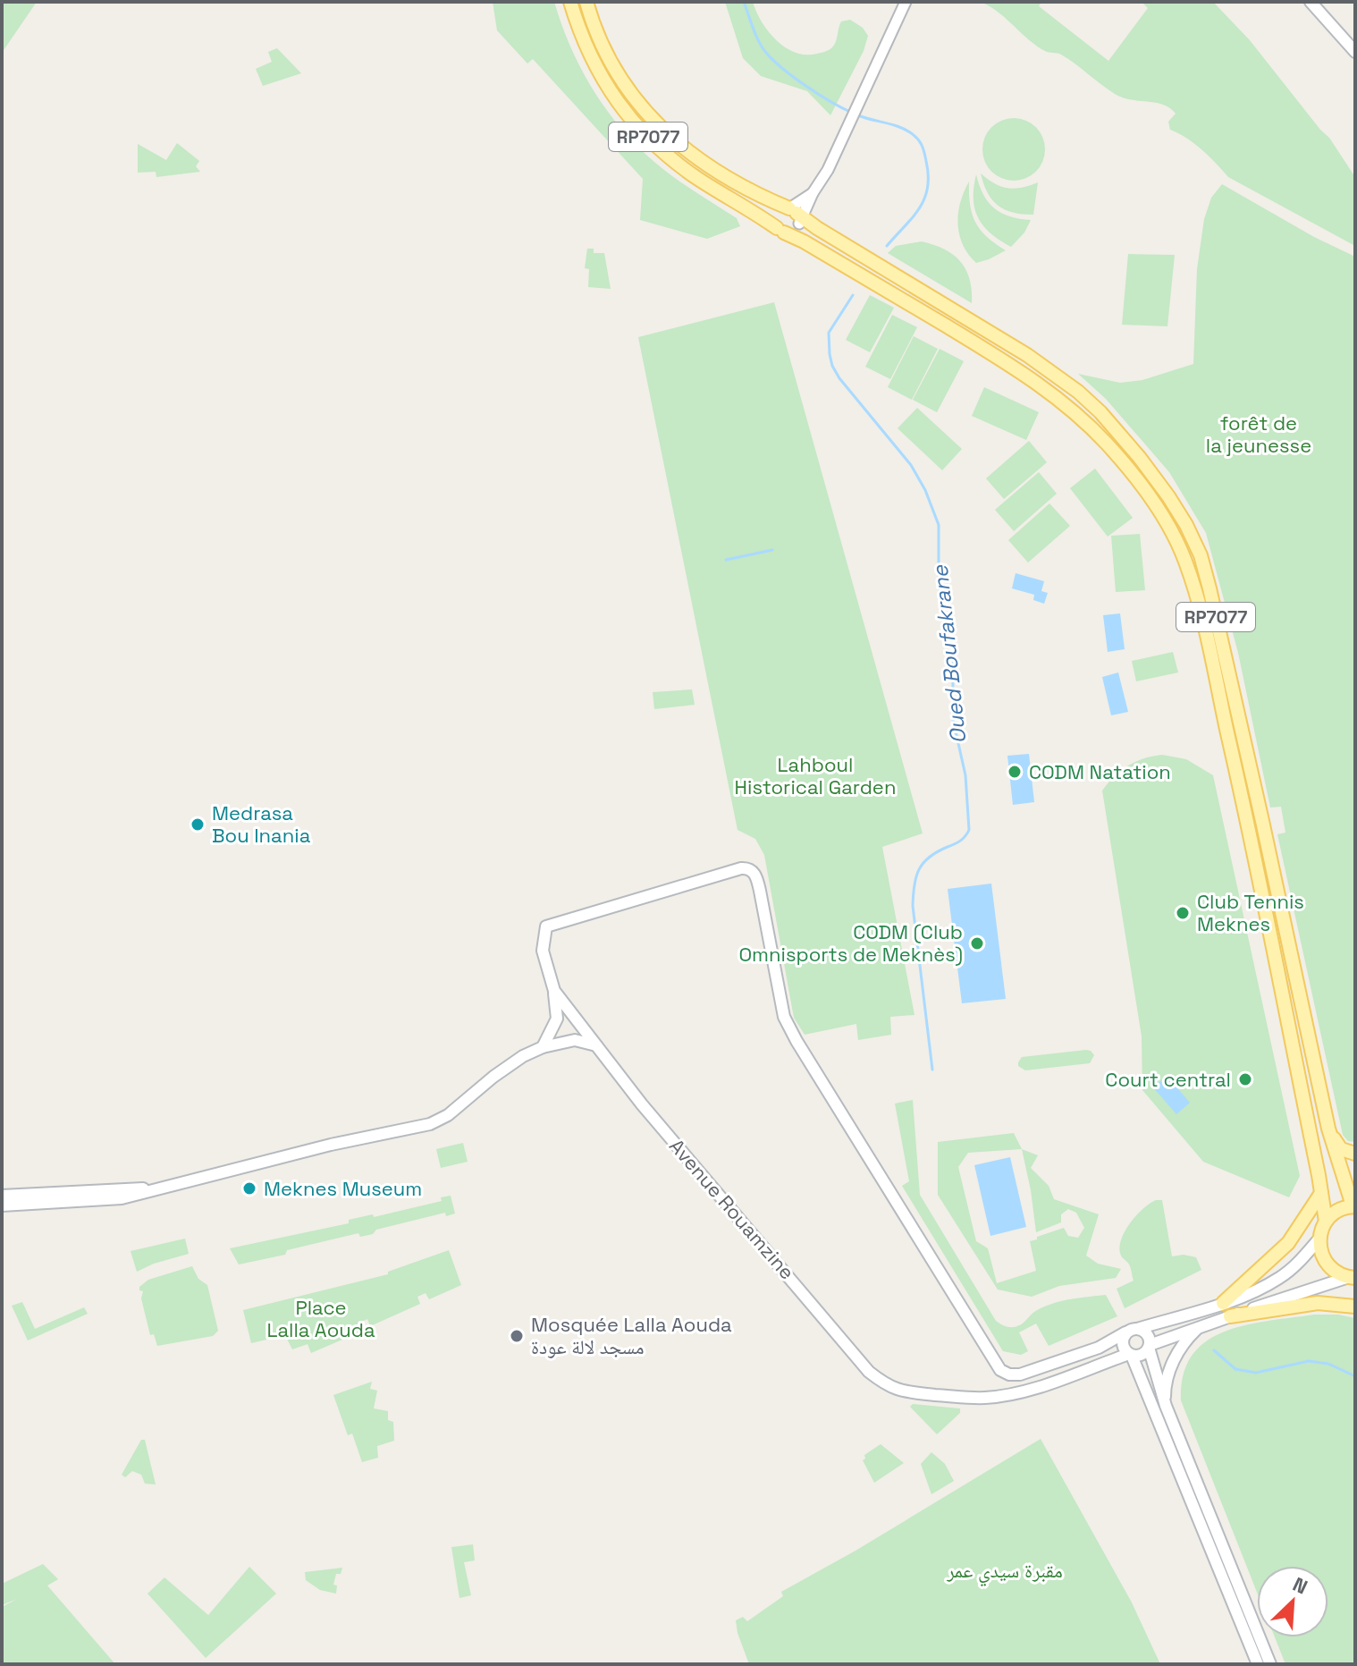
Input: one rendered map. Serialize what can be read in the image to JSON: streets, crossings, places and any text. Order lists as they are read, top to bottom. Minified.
{"streets":{"main road":["RP7077","Avenue Rouamzine"]},"water":["Oued Boufakrane"],"parks":["forêt de la jeunesse","Lahboul Historical Garden","Place Lalla Aouda","مقبرة سيدي عمر"],"places":["CODM Natation","Medrasa Bou Inania","Club Tennis Meknes","CODM (Club Omnisports de Meknès)","Court central","Meknes Museum","Mosquée Lalla Aouda مسجد لالة عودة"],"north":"top right"}
